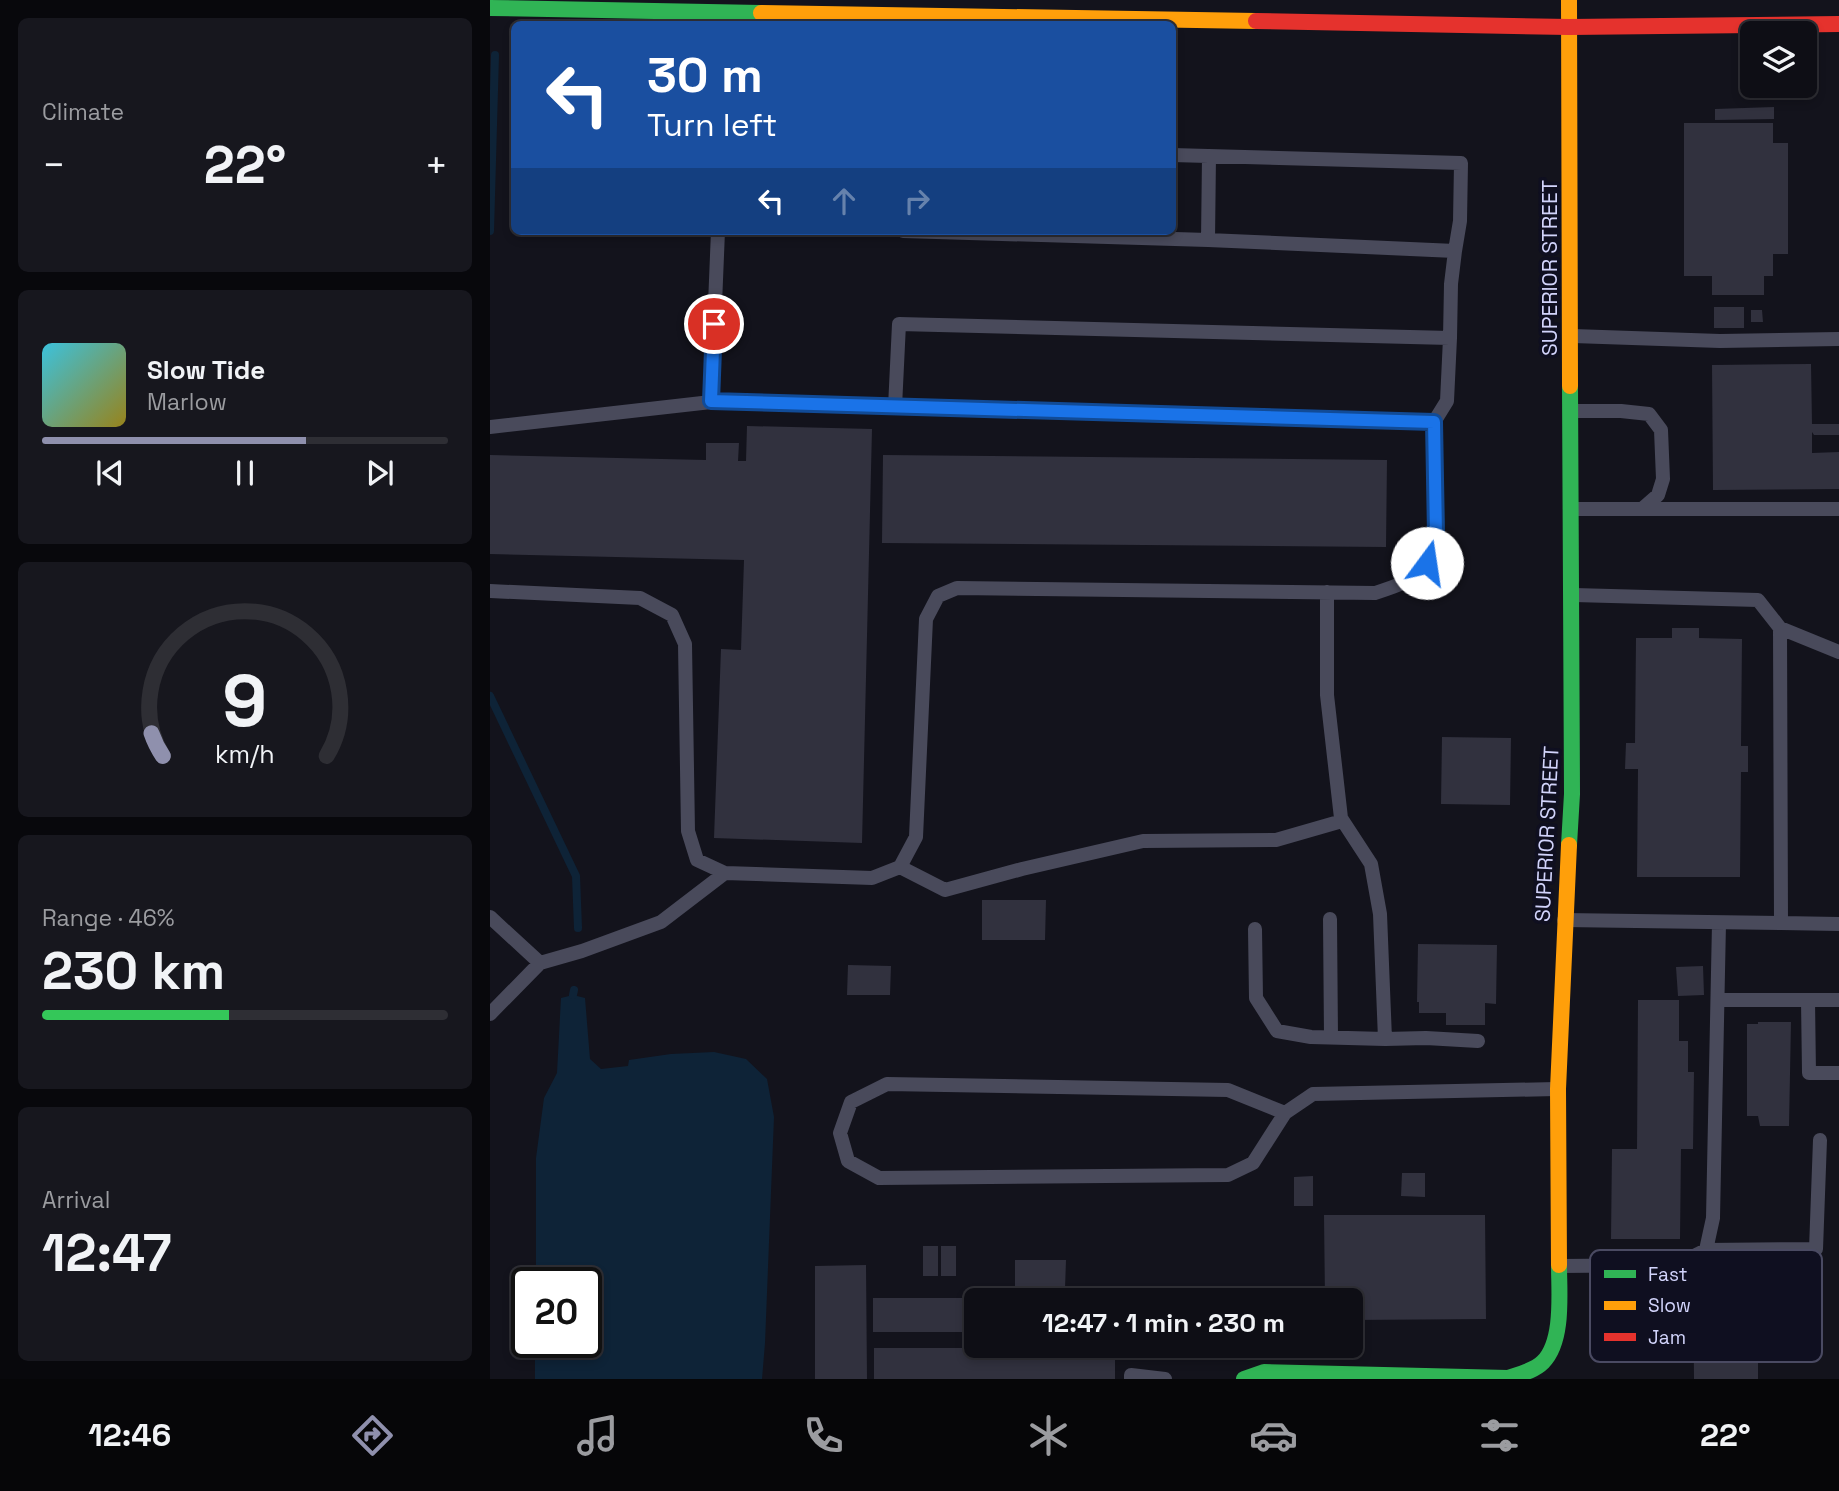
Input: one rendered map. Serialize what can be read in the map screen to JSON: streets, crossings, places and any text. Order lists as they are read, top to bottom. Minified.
{"streets":{"street":["SUPERIOR STREET"]},"legend":["Fast","Slow","Jam"],"page":{"tile":["Climate",["Range · 46%","230 km"],["Arrival","12:47"]],"turn":["30 m","Turn left"],"heat":["−","22°","+"],"song":["Slow Tide","Marlow"],"limit":"20","trip":"12:47 · 1 min · 230 m","tabs":["12:46","22°"],"gauge":["9","km/h"]}}
